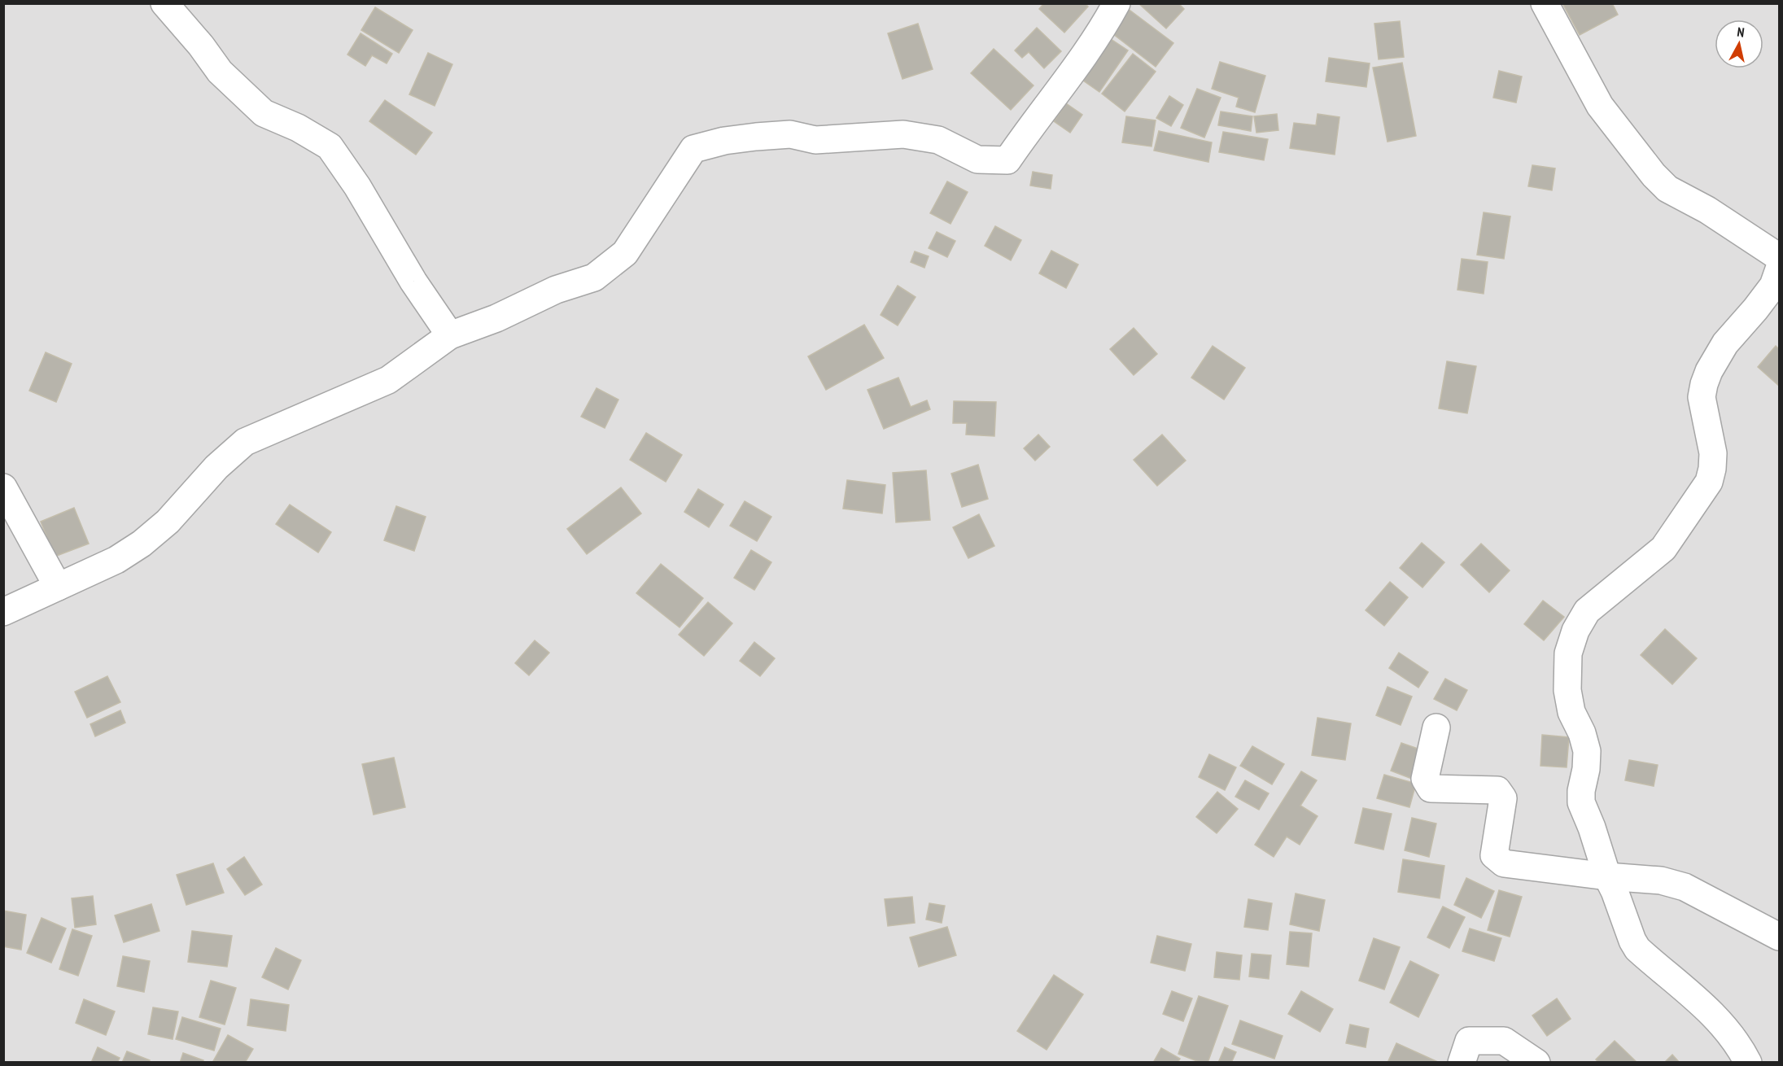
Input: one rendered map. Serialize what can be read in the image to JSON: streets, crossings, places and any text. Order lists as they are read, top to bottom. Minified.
{"north":"top"}
